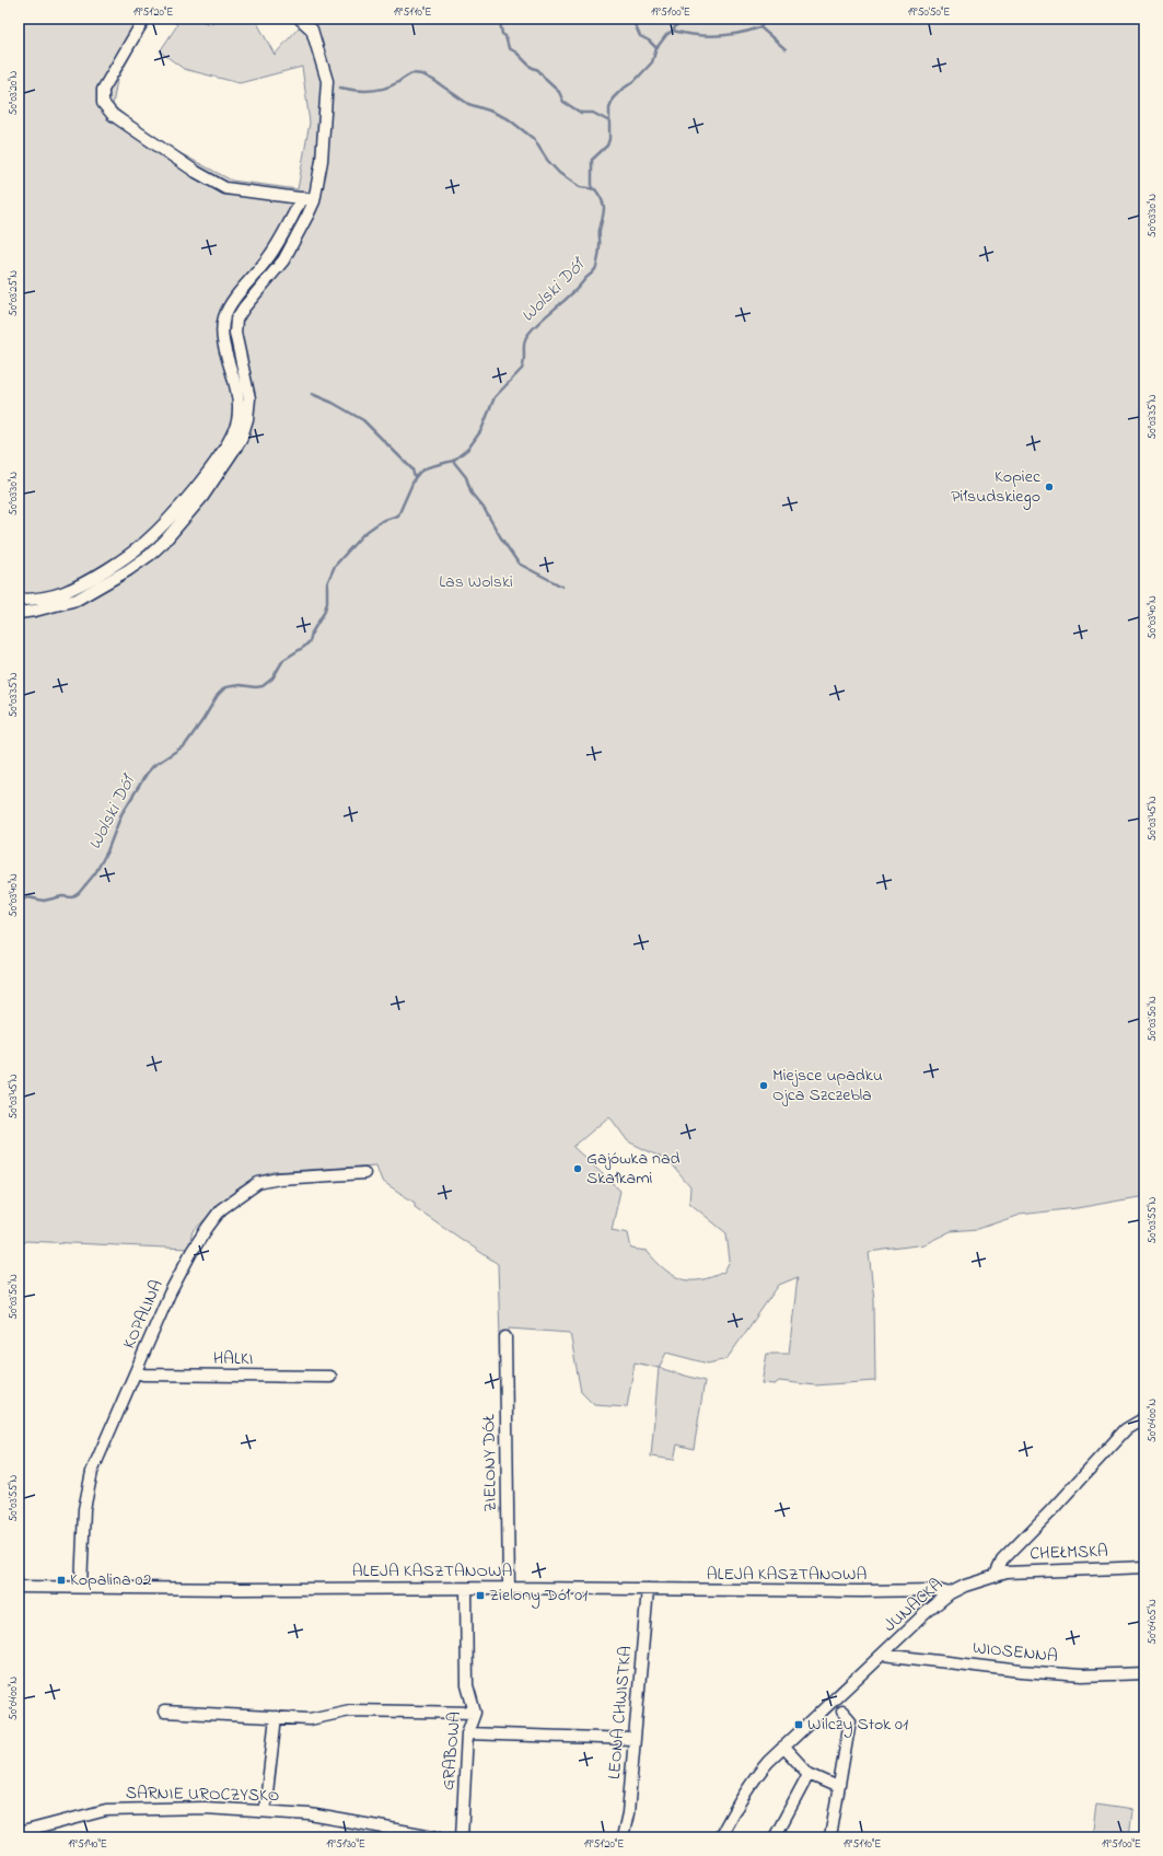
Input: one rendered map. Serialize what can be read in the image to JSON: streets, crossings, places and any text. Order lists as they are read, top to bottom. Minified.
{"streets":{"street":["KOPALINA","HALKI","ZIELONY DÓŁ","CHEŁMSKA","ALEJA KASZTANOWA","JUNACKA","WIOSENNA","LEONA CHWISTKA","GRABOWA","SARNIE UROCZYSKO"]},"crossings":[["KOPALINA","HALKI"],["KOPALINA","ALEJA KASZTANOWA"],["ZIELONY DÓŁ","ALEJA KASZTANOWA"],["CHEŁMSKA","JUNACKA"],["ALEJA KASZTANOWA","JUNACKA"],["ALEJA KASZTANOWA","LEONA CHWISTKA"],["ALEJA KASZTANOWA","GRABOWA"],["JUNACKA","WIOSENNA"]],"water":["Wolski Dół"],"parks":["Las Wolski"],"places":{"other":["Kopiec Piłsudskiego","Miejsce upadku Ojca Szczebla","Gajówka nad Skałkami"],"transit":["Kopalina 02","Zielony Dół 01","Wilczy Stok 01"]},"coordinates":["19°51'20\"E","19°51'10\"E","19°51'00\"E","19°50'50\"E","50°03'20\"N","50°03'30\"N","50°03'25\"N","50°03'35\"N","50°03'40\"N","50°03'45\"N","50°03'50\"N","50°03'55\"N","50°04'00\"N","50°04'05\"N","19°51'40\"E","19°51'30\"E"]}
